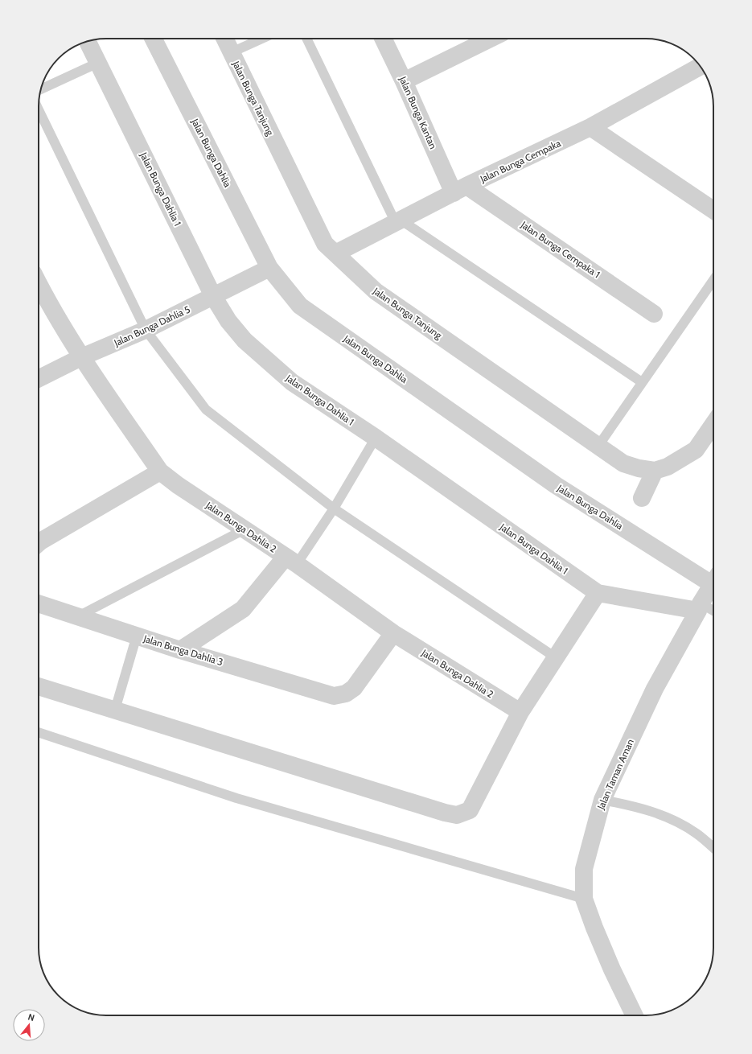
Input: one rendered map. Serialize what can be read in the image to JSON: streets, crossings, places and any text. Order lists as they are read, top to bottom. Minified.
{"streets":{"street":["Jalan Bunga Tanjung","Jalan Bunga Kantan","Jalan Bunga Dahlia","Jalan Bunga Cempaka","Jalan Bunga Dahlia 1","Jalan Bunga Cempaka 1","Jalan Bunga Dahlia 5","Jalan Bunga Dahlia 2","Jalan Bunga Dahlia 3","Jalan Taman Aman"]},"crossings":[["Jalan Bunga Tanjung","Jalan Bunga Cempaka"],["Jalan Bunga Kantan","Jalan Bunga Cempaka"],["Jalan Bunga Kantan","Jalan Bunga Cempaka 1"],["Jalan Bunga Dahlia","Jalan Bunga Dahlia 5"],["Jalan Bunga Cempaka","Jalan Bunga Cempaka 1"],["Jalan Bunga Dahlia 1","Jalan Bunga Dahlia 5"],["Jalan Bunga Dahlia 1","Jalan Taman Aman"],["Jalan Bunga Dahlia 5","Jalan Bunga Dahlia 2"],["Jalan Bunga Dahlia 2","Jalan Bunga Dahlia 3"]],"north":"top"}
